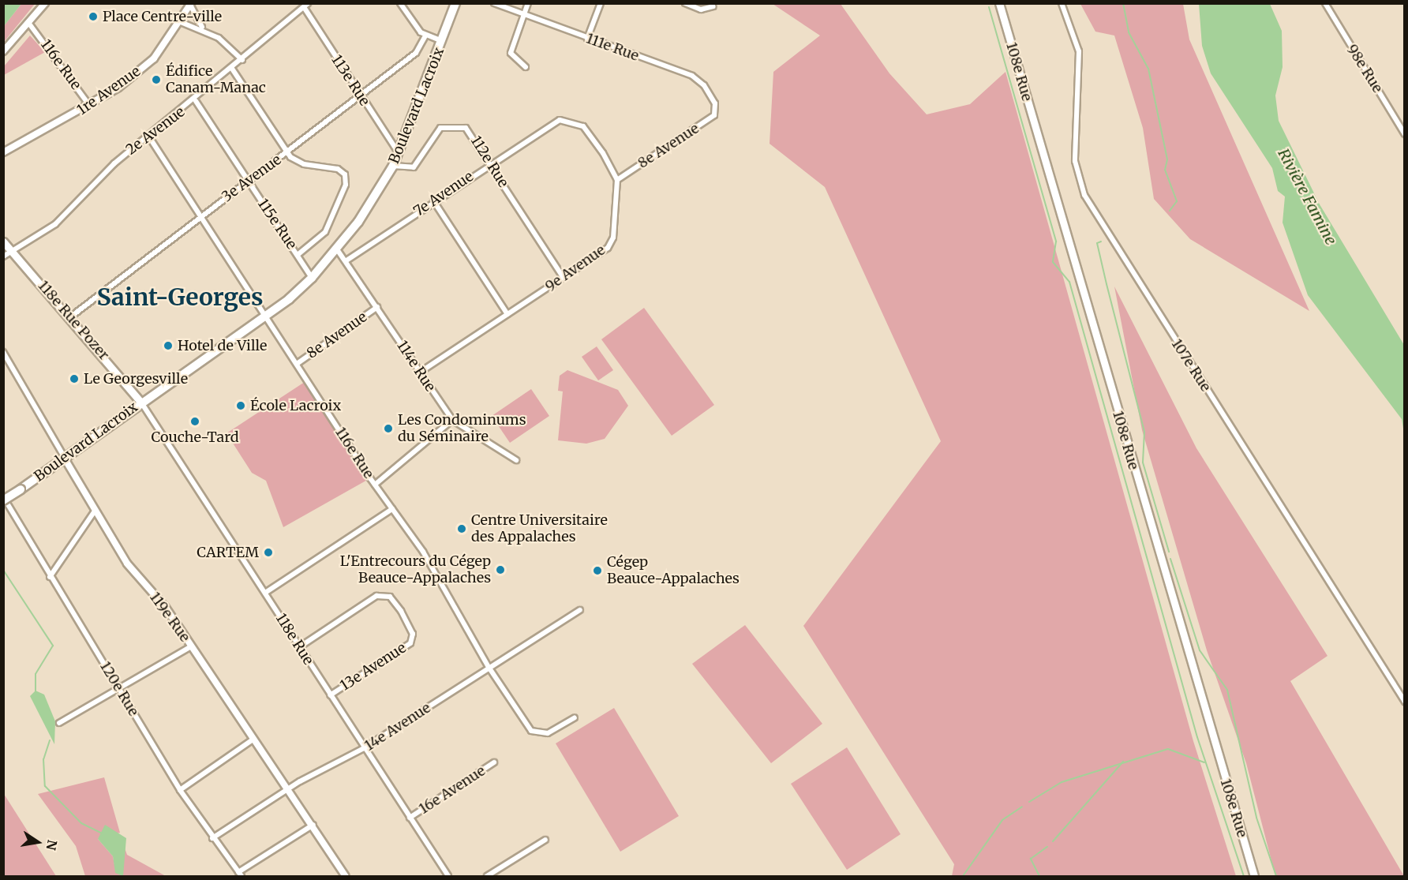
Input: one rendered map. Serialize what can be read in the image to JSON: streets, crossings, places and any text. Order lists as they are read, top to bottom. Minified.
{"streets":{"main road":["108e Rue","Boulevard Lacroix","118e Rue Pozer"],"street":["111e Rue","116e Rue","98e Rue","113e Rue","1re Avenue","2e Avenue","8e Avenue","112e Rue","3e Avenue","7e Avenue","115e Rue","9e Avenue","107e Rue","114e Rue","119e Rue","118e Rue","13e Avenue","120e Rue","14e Avenue","16e Avenue"]},"crossings":[["111e Rue","8e Avenue"],["116e Rue","1re Avenue"],["116e Rue","Boulevard Lacroix"],["116e Rue","2e Avenue"],["116e Rue","8e Avenue"],["116e Rue","3e Avenue"],["116e Rue","14e Avenue"],["113e Rue","Boulevard Lacroix"],["113e Rue","2e Avenue"],["113e Rue","3e Avenue"],["Boulevard Lacroix","112e Rue"],["Boulevard Lacroix","115e Rue"],["Boulevard Lacroix","118e Rue Pozer"],["Boulevard Lacroix","114e Rue"],["Boulevard Lacroix","119e Rue"],["Boulevard Lacroix","118e Rue"],["2e Avenue","115e Rue"],["2e Avenue","118e Rue Pozer"],["8e Avenue","7e Avenue"],["8e Avenue","9e Avenue"],["8e Avenue","114e Rue"],["112e Rue","7e Avenue"],["112e Rue","9e Avenue"],["3e Avenue","115e Rue"],["3e Avenue","118e Rue Pozer"],["7e Avenue","9e Avenue"],["7e Avenue","114e Rue"],["9e Avenue","114e Rue"],["118e Rue Pozer","118e Rue"],["119e Rue","14e Avenue"],["118e Rue","13e Avenue"],["118e Rue","14e Avenue"],["118e Rue","16e Avenue"],["120e Rue","14e Avenue"]],"districts":["Saint-Georges"],"water":["Rivière Famine"],"places":["Place Centre-ville","Édifice Canam-Manac","Hotel de Ville","Le Georgesville","École Lacroix","Couche-Tard","Les Condominums du Séminaire","Centre Universitaire des Appalaches","CARTEM","L'Entrecours du Cégep Beauce-Appalaches","Cégep Beauce-Appalaches"],"north":"right"}
